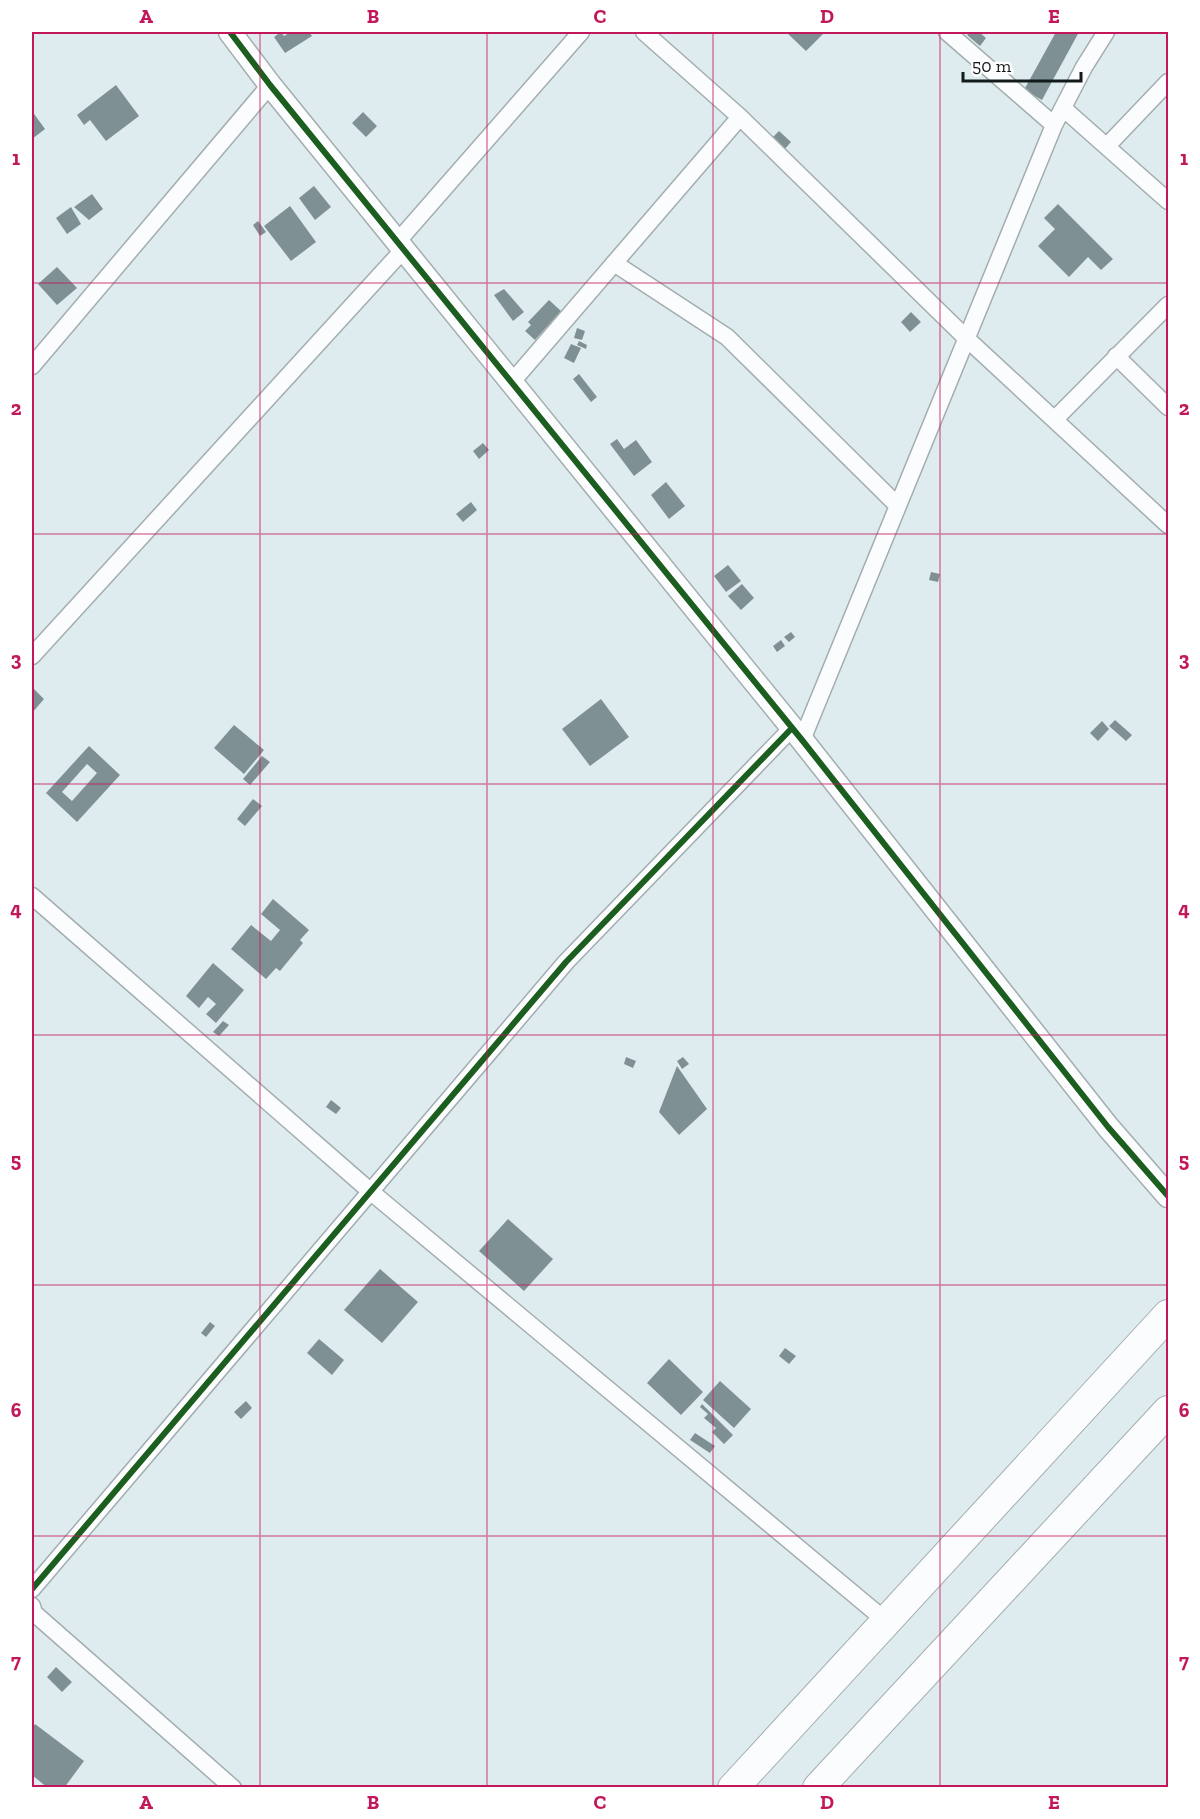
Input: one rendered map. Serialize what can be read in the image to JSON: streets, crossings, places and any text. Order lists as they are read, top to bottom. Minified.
{"scale_bar":"50 m","grid":{"columns":["A","B","C","D","E"],"rows":["1","2","3","4","5","6","7"]}}
